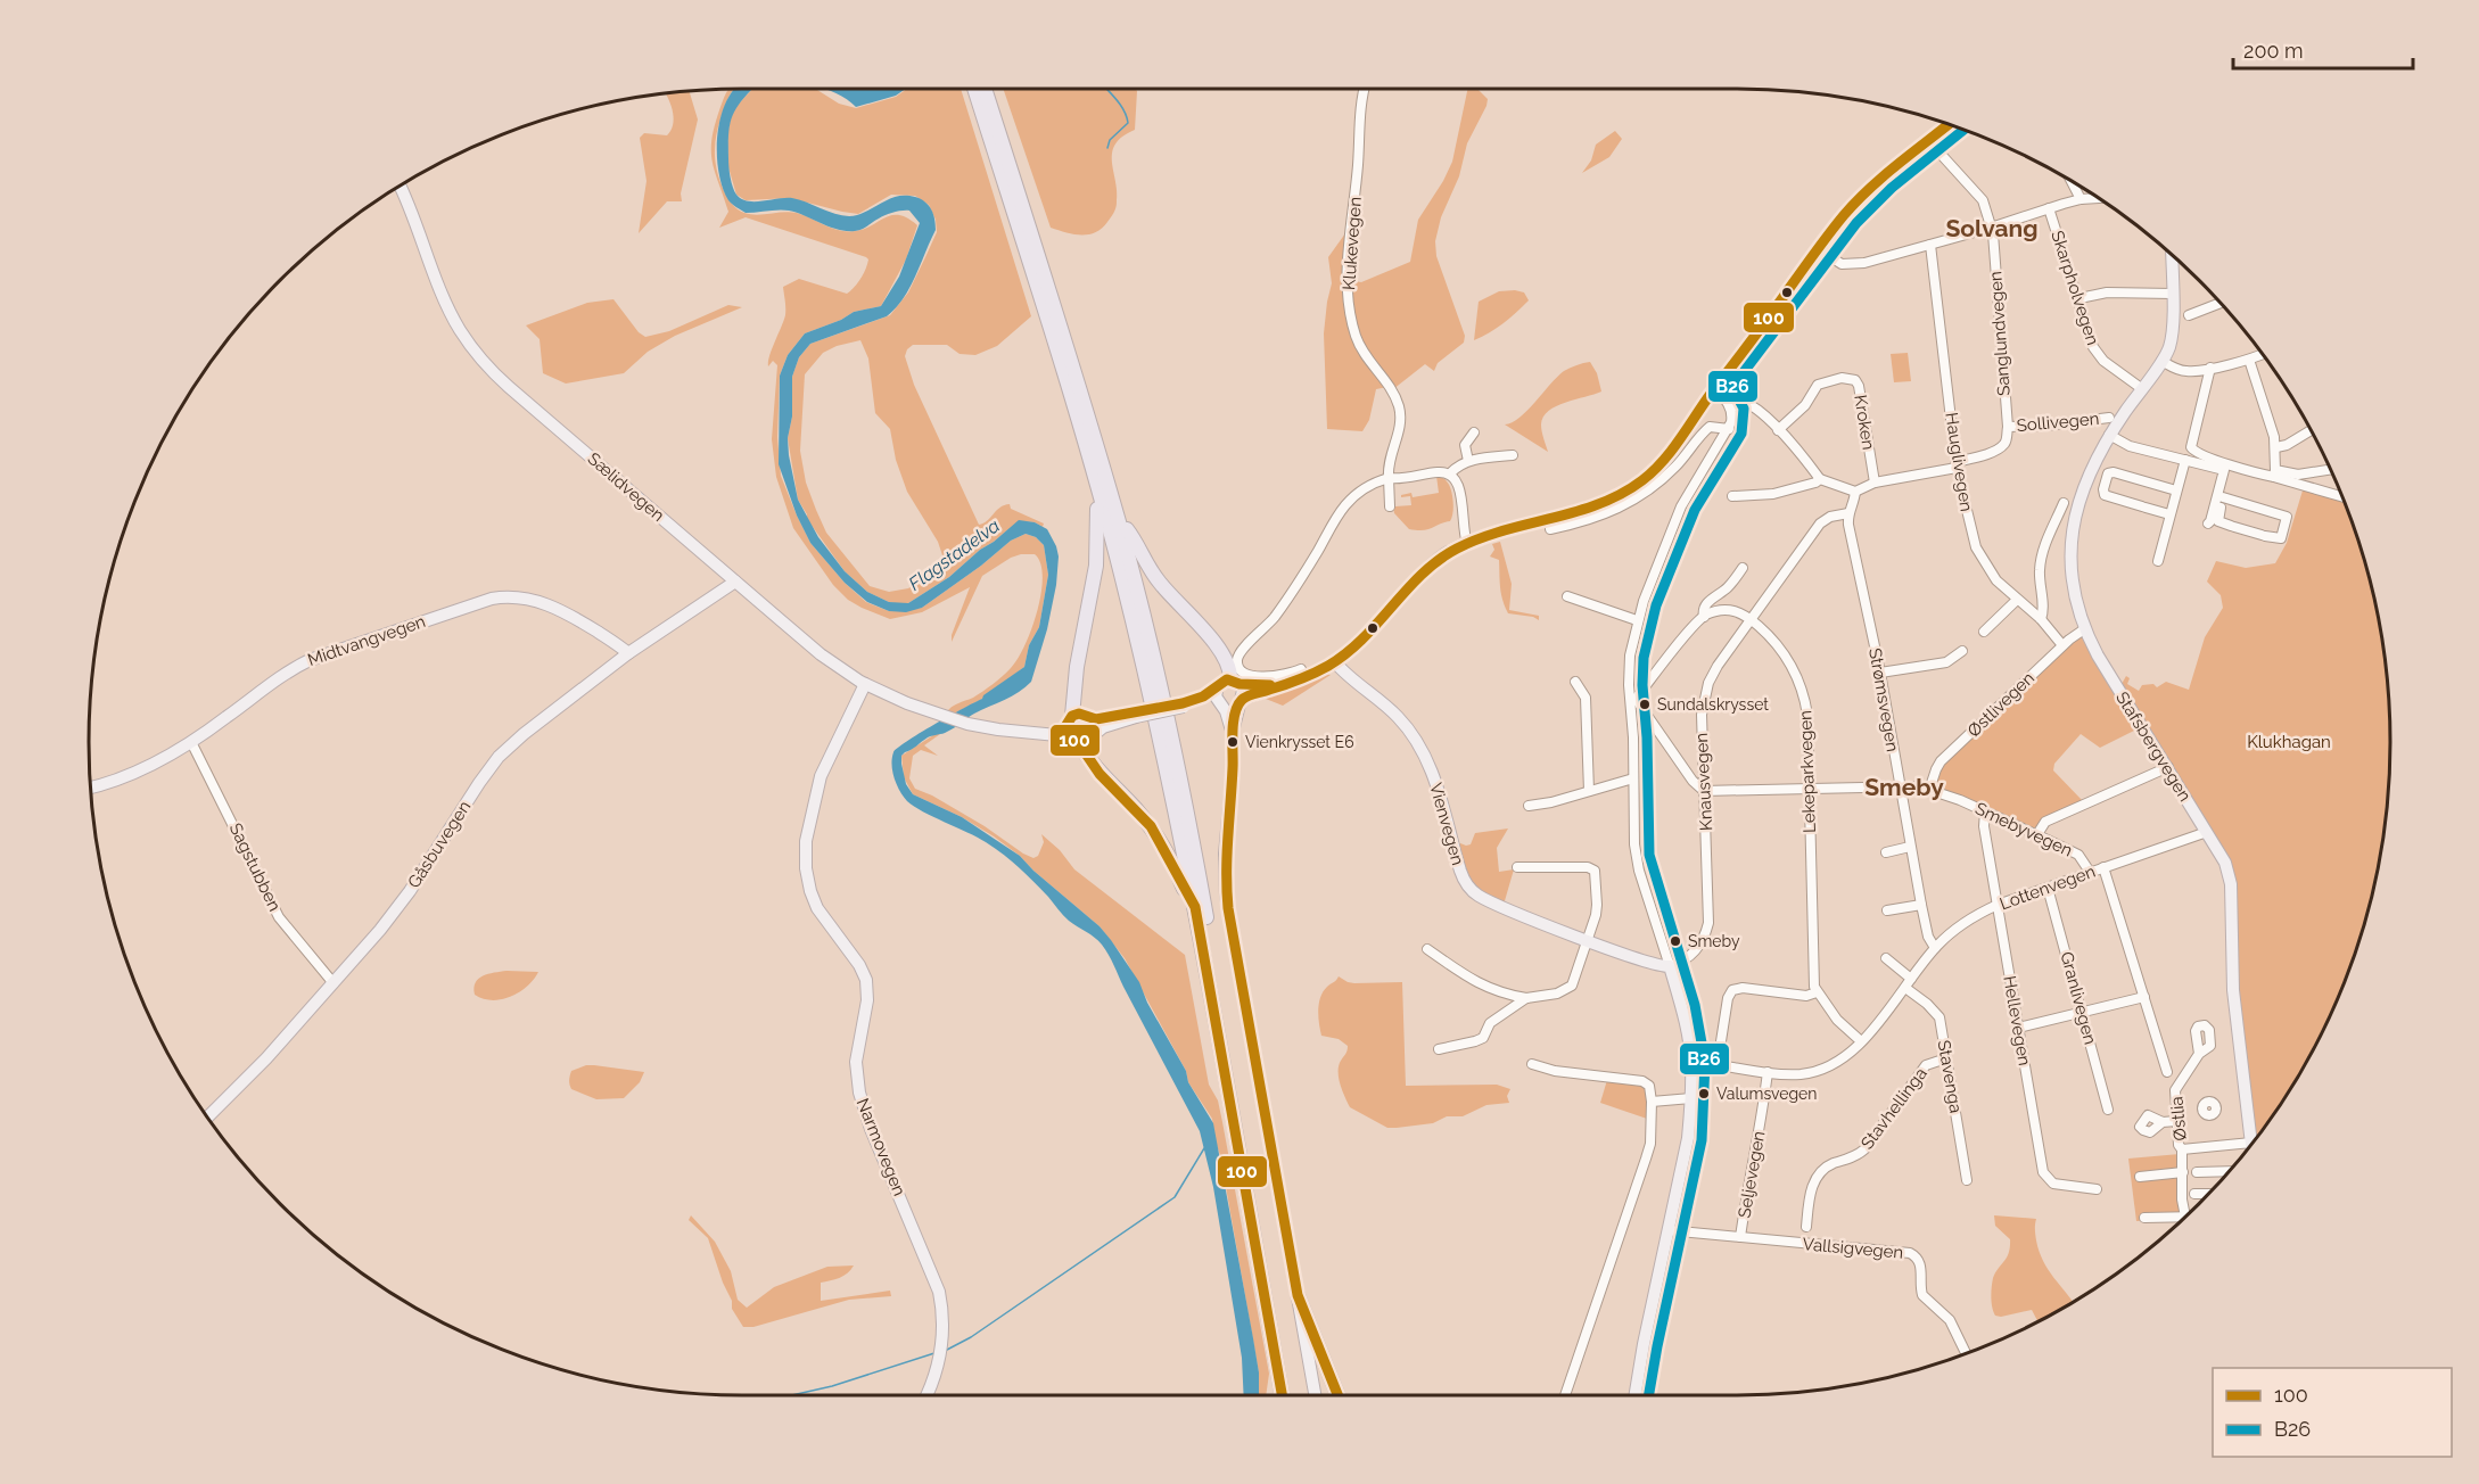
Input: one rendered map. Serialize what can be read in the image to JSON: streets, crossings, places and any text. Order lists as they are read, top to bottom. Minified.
{"streets":{"main road":["Sælidvegen","Midtvangvegen","Stafsbergvegen","Vienvegen","Gåsbuvegen","Narmovegen"],"street":["Klukevegen","Skarpholvegen","Sanglundvegen","Kroken","Sollivegen","Hauglivegen","Strømsvegen","Østlivegen","Lekeparkvegen","Knausvegen","Smebyvegen","Sagstubben","Lottenvegen","Granlivegen","Hellevegen","Stavenga","Stavhellinga","Østlia","Seljevegen","Vallsigvegen"]},"crossings":[["Skarpholvegen","Stafsbergvegen"],["Sanglundvegen","Sollivegen"],["Hauglivegen","Østlivegen"],["Sælidvegen","Gåsbuvegen"],["Sælidvegen","Narmovegen"],["Midtvangvegen","Gåsbuvegen"],["Midtvangvegen","Sagstubben"],["Strømsvegen","Knausvegen"],["Strømsvegen","Smebyvegen"],["Strømsvegen","Lottenvegen"],["Østlivegen","Stafsbergvegen"],["Østlivegen","Smebyvegen"],["Stafsbergvegen","Lottenvegen"],["Lekeparkvegen","Knausvegen"],["Lekeparkvegen","Smebyvegen"],["Lekeparkvegen","Lottenvegen"],["Knausvegen","Vienvegen"],["Knausvegen","Smebyvegen"],["Smebyvegen","Lottenvegen"],["Smebyvegen","Hellevegen"],["Gåsbuvegen","Sagstubben"],["Lottenvegen","Granlivegen"],["Lottenvegen","Hellevegen"],["Lottenvegen","Stavenga"],["Lottenvegen","Seljevegen"],["Stavenga","Stavhellinga"],["Seljevegen","Vallsigvegen"]],"districts":["Solvang","Smeby"],"water":["Flagstadelva"],"parks":["Klukhagan"],"places":["Sundalskrysset","Vienkrysset E6","Smeby","Valumsvegen"],"lines":["transit line 100","transit line B26"],"legend":["100","B26"],"scale_bar":"200 m"}
